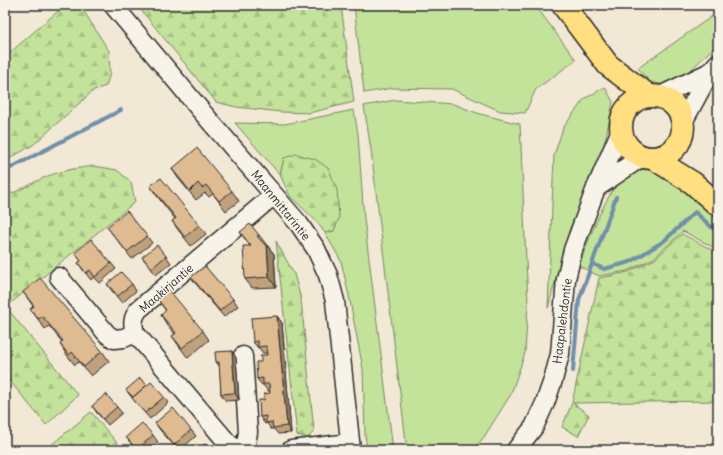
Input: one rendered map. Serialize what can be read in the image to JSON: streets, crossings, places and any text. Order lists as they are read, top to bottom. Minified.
{"streets":{"street":["Maanmittarintie","Maakirjantie","Haapalehdontie"]},"crossings":[["Maanmittarintie","Maakirjantie"]]}
